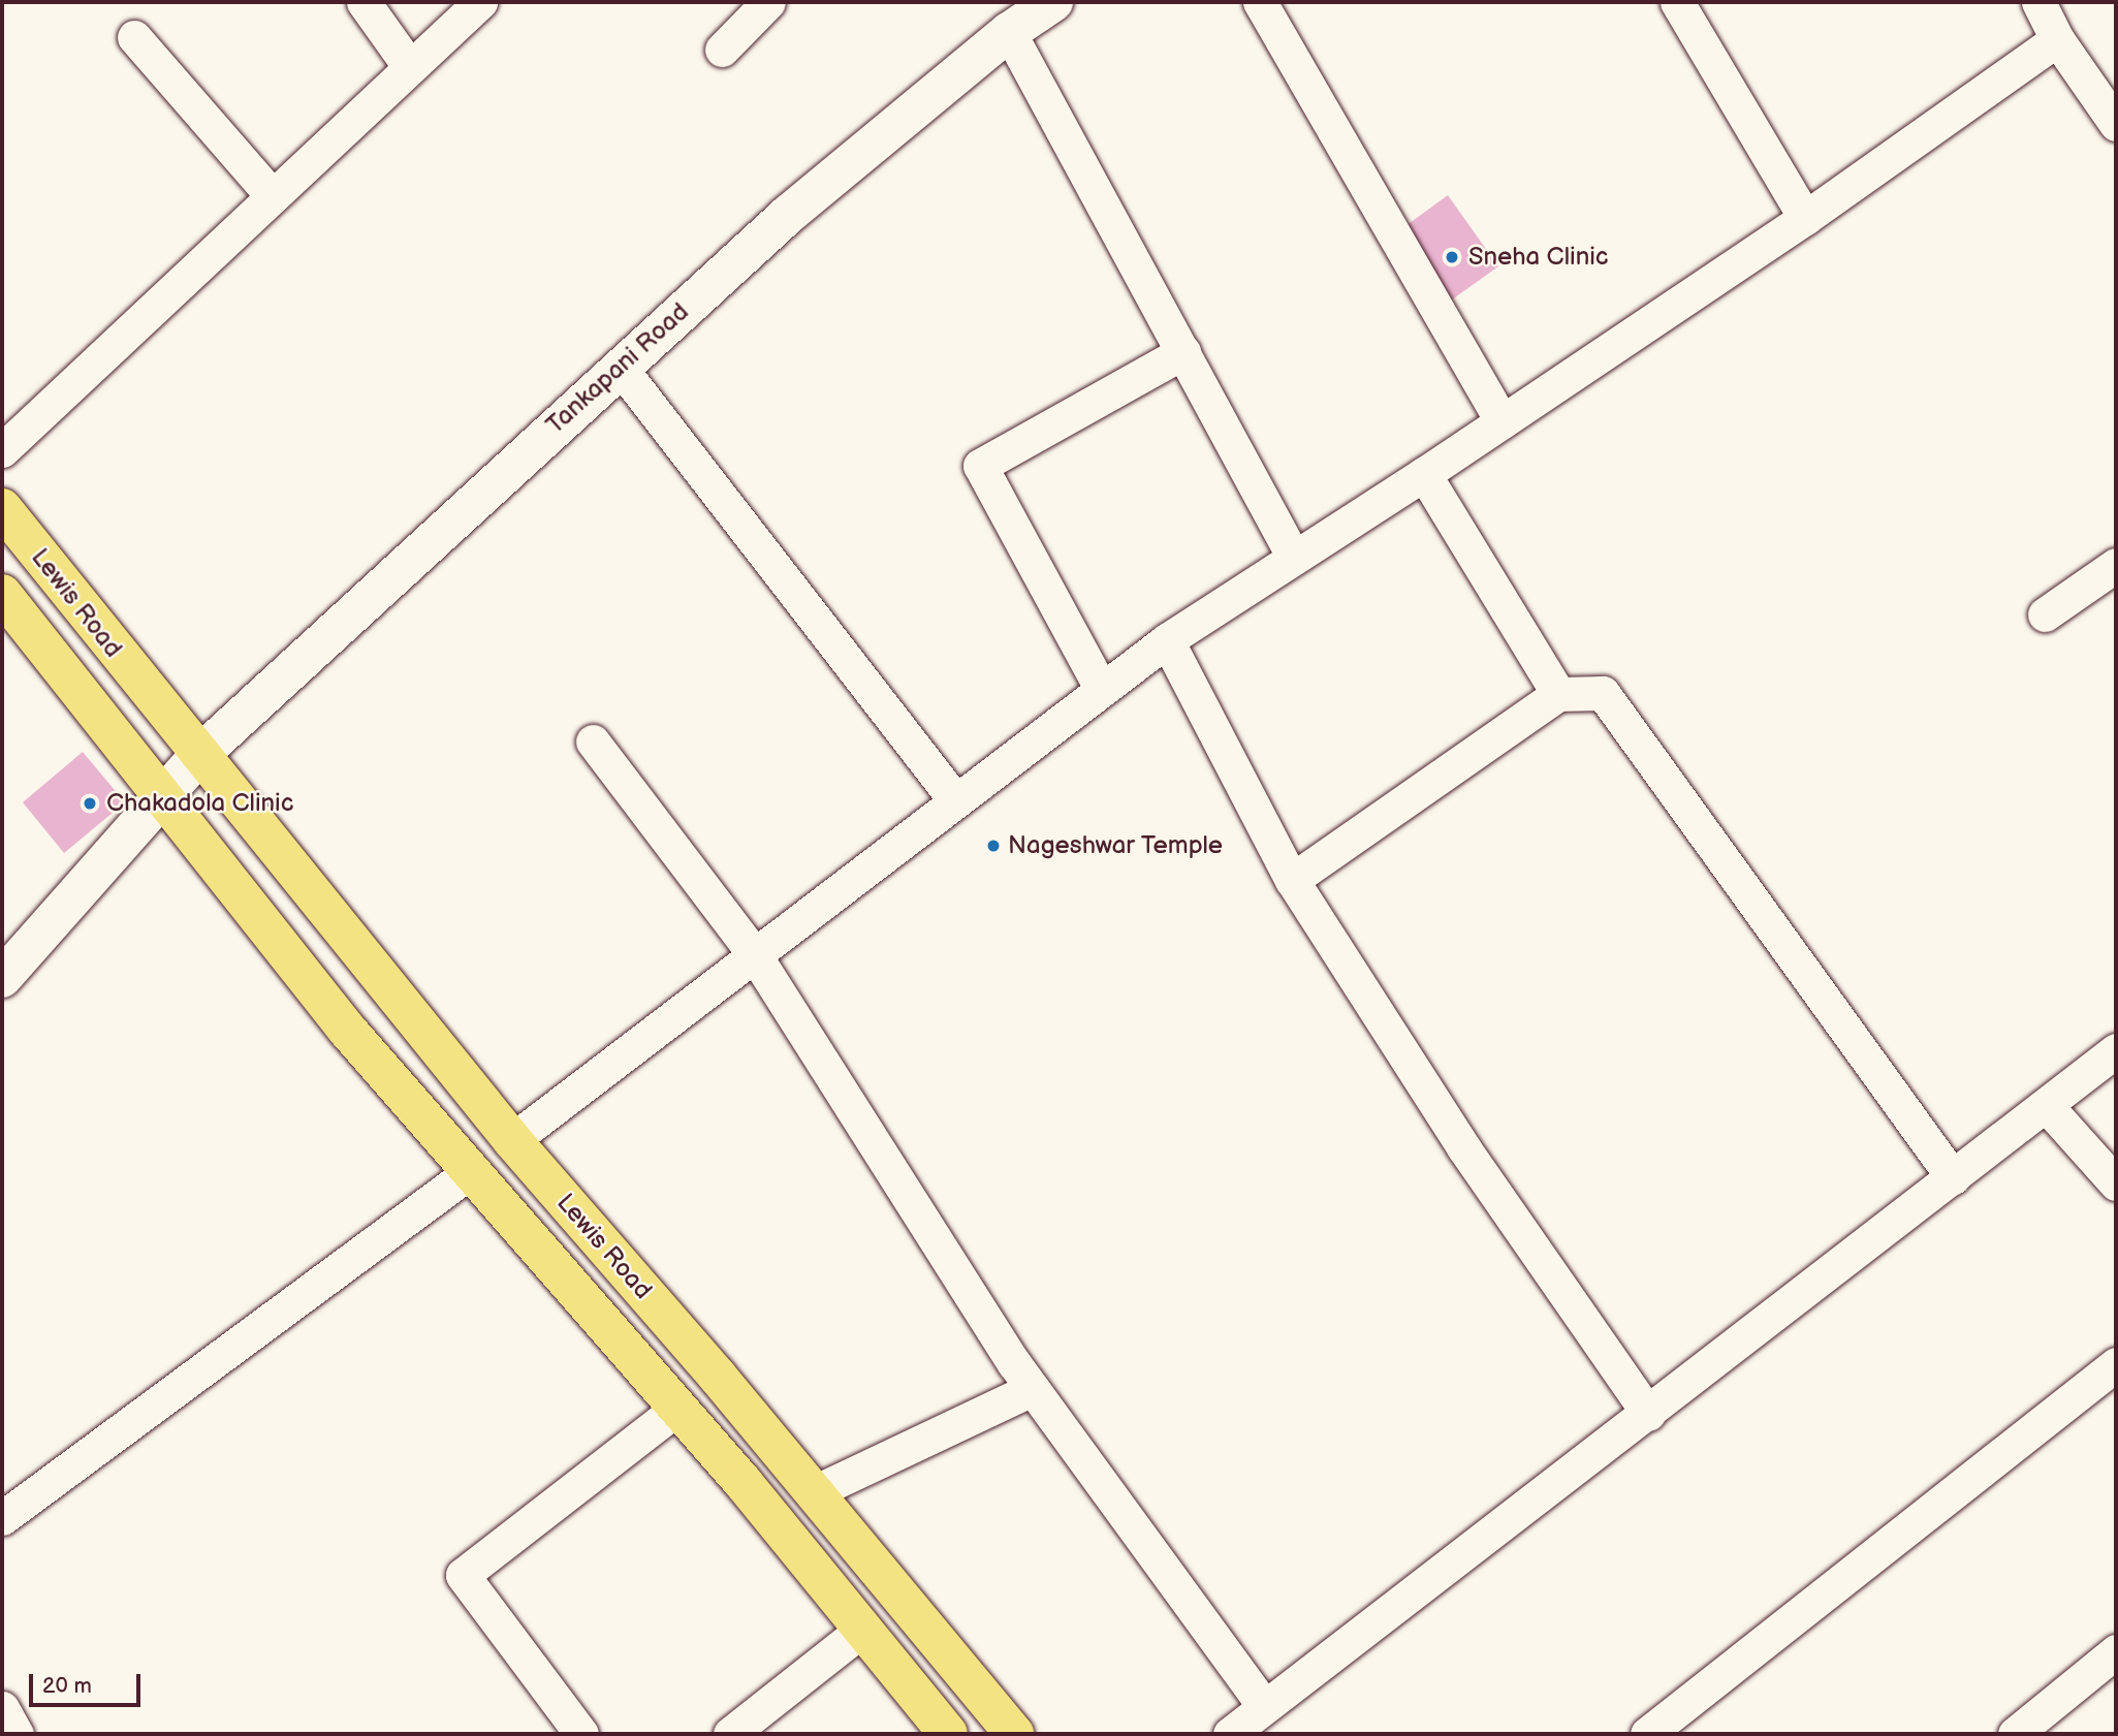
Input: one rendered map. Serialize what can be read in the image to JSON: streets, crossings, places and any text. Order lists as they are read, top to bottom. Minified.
{"streets":{"main road":["Tankapani Road","Lewis Road"]},"crossings":[["Tankapani Road","Lewis Road"]],"places":["Sneha Clinic","Chakadola Clinic","Nageshwar Temple"],"scale_bar":"20 m"}
